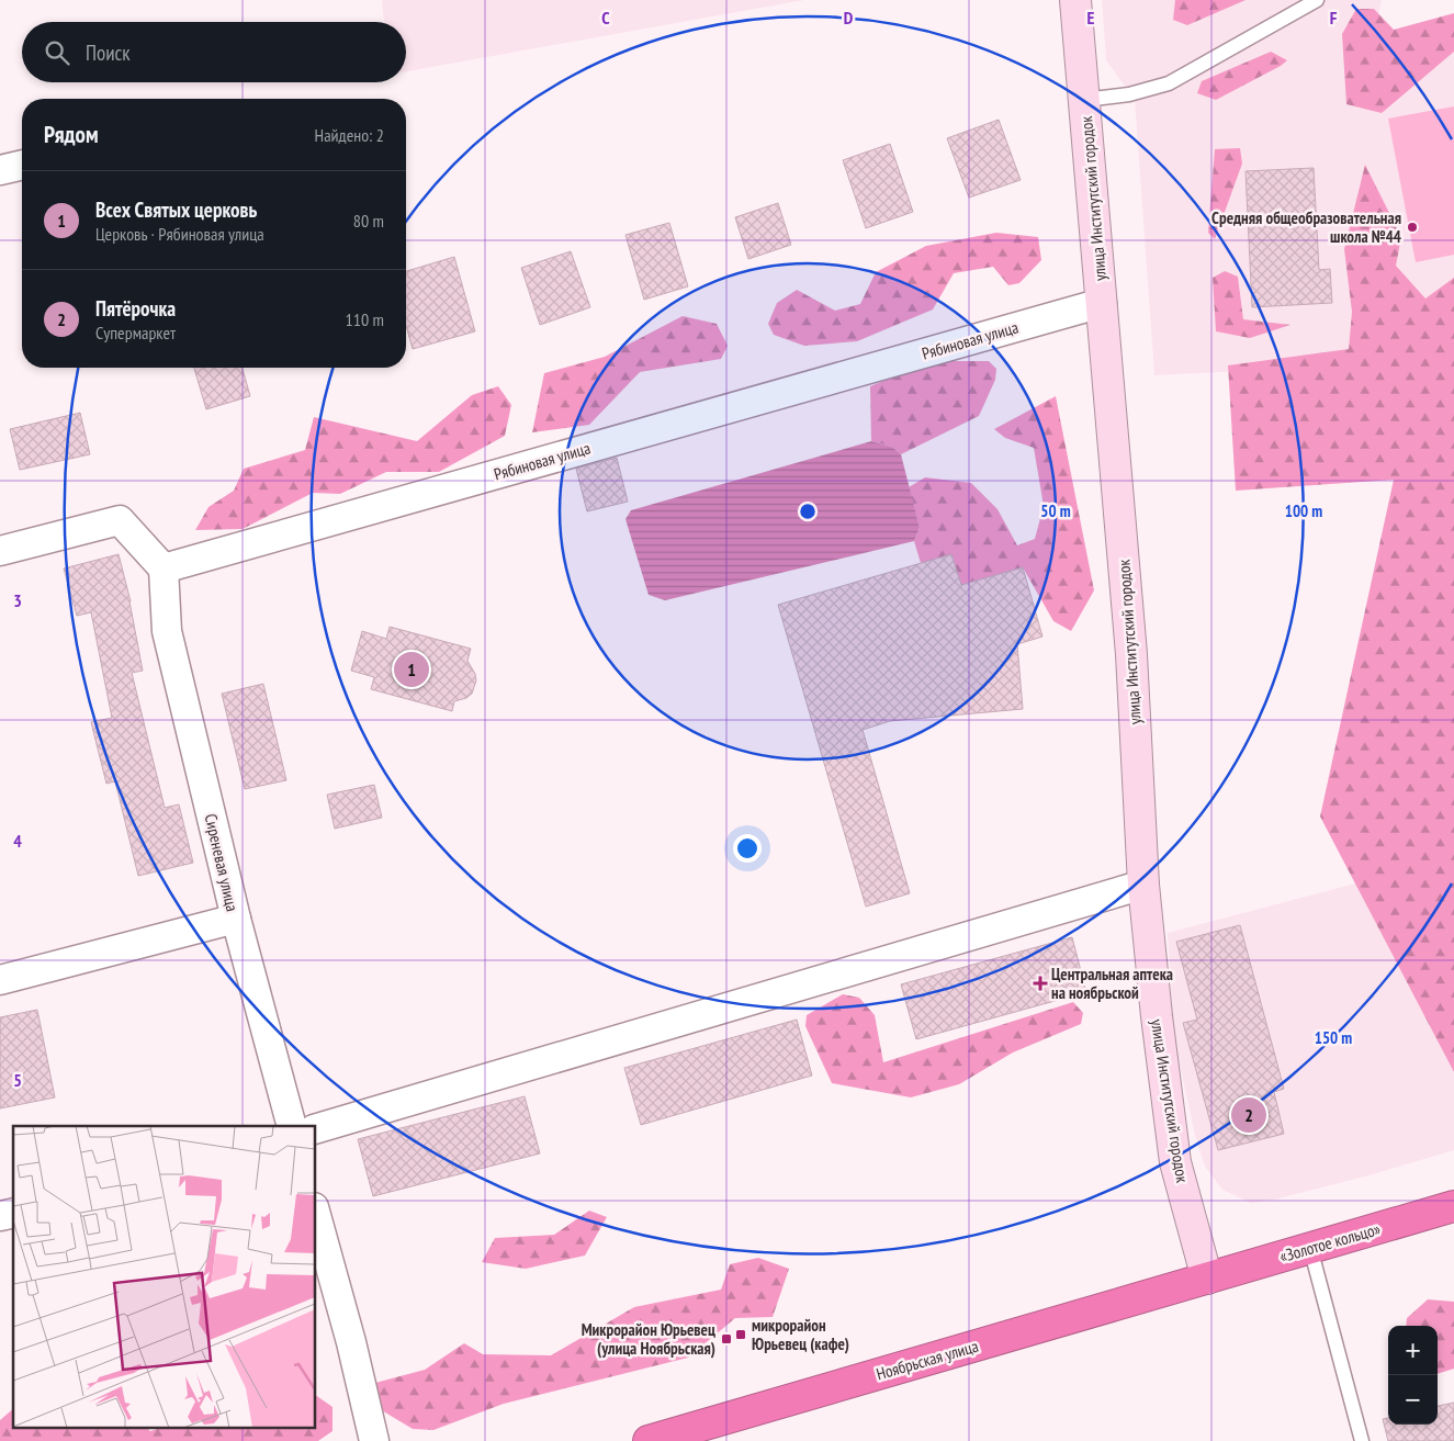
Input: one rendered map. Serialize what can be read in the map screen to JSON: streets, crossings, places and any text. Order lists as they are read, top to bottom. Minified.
{"streets":{"highway":["«Золотое кольцо»","Ноябрьская улица"],"street":["улица Институтский городок","Рябиновая улица","Сиреневая улица"]},"crossings":[["улица Институтский городок","Рябиновая улица"],["улица Институтский городок","«Золотое кольцо»"],["улица Институтский городок","Ноябрьская улица"],["Рябиновая улица","Сиреневая улица"],["«Золотое кольцо»","Ноябрьская улица"]],"places":{"other":["Средняя общеобразовательная школа №44"],"health":["Центральная аптека на ноябрьской"],"transit":["микрорайон Юрьевец (кафе)","Микрорайон Юрьевец (улица Ноябрьская)"]},"page":{"search":"Поиск","heading":["Рядом","Найдено: 2"],"list":[{"mark":"1","name":"Всех Святых церковь","note":"Церковь · Рябиновая улица","value":"80 m"},{"mark":"2","name":"Пятёрочка","note":"Супермаркет","value":"110 m"}],"pins":["1","2"],"map_buttons":["+","−"]},"grid":{"columns":["C","D","E","F"],"rows":["3","4","5"]},"rings":["50 m","100 m","150 m"]}
